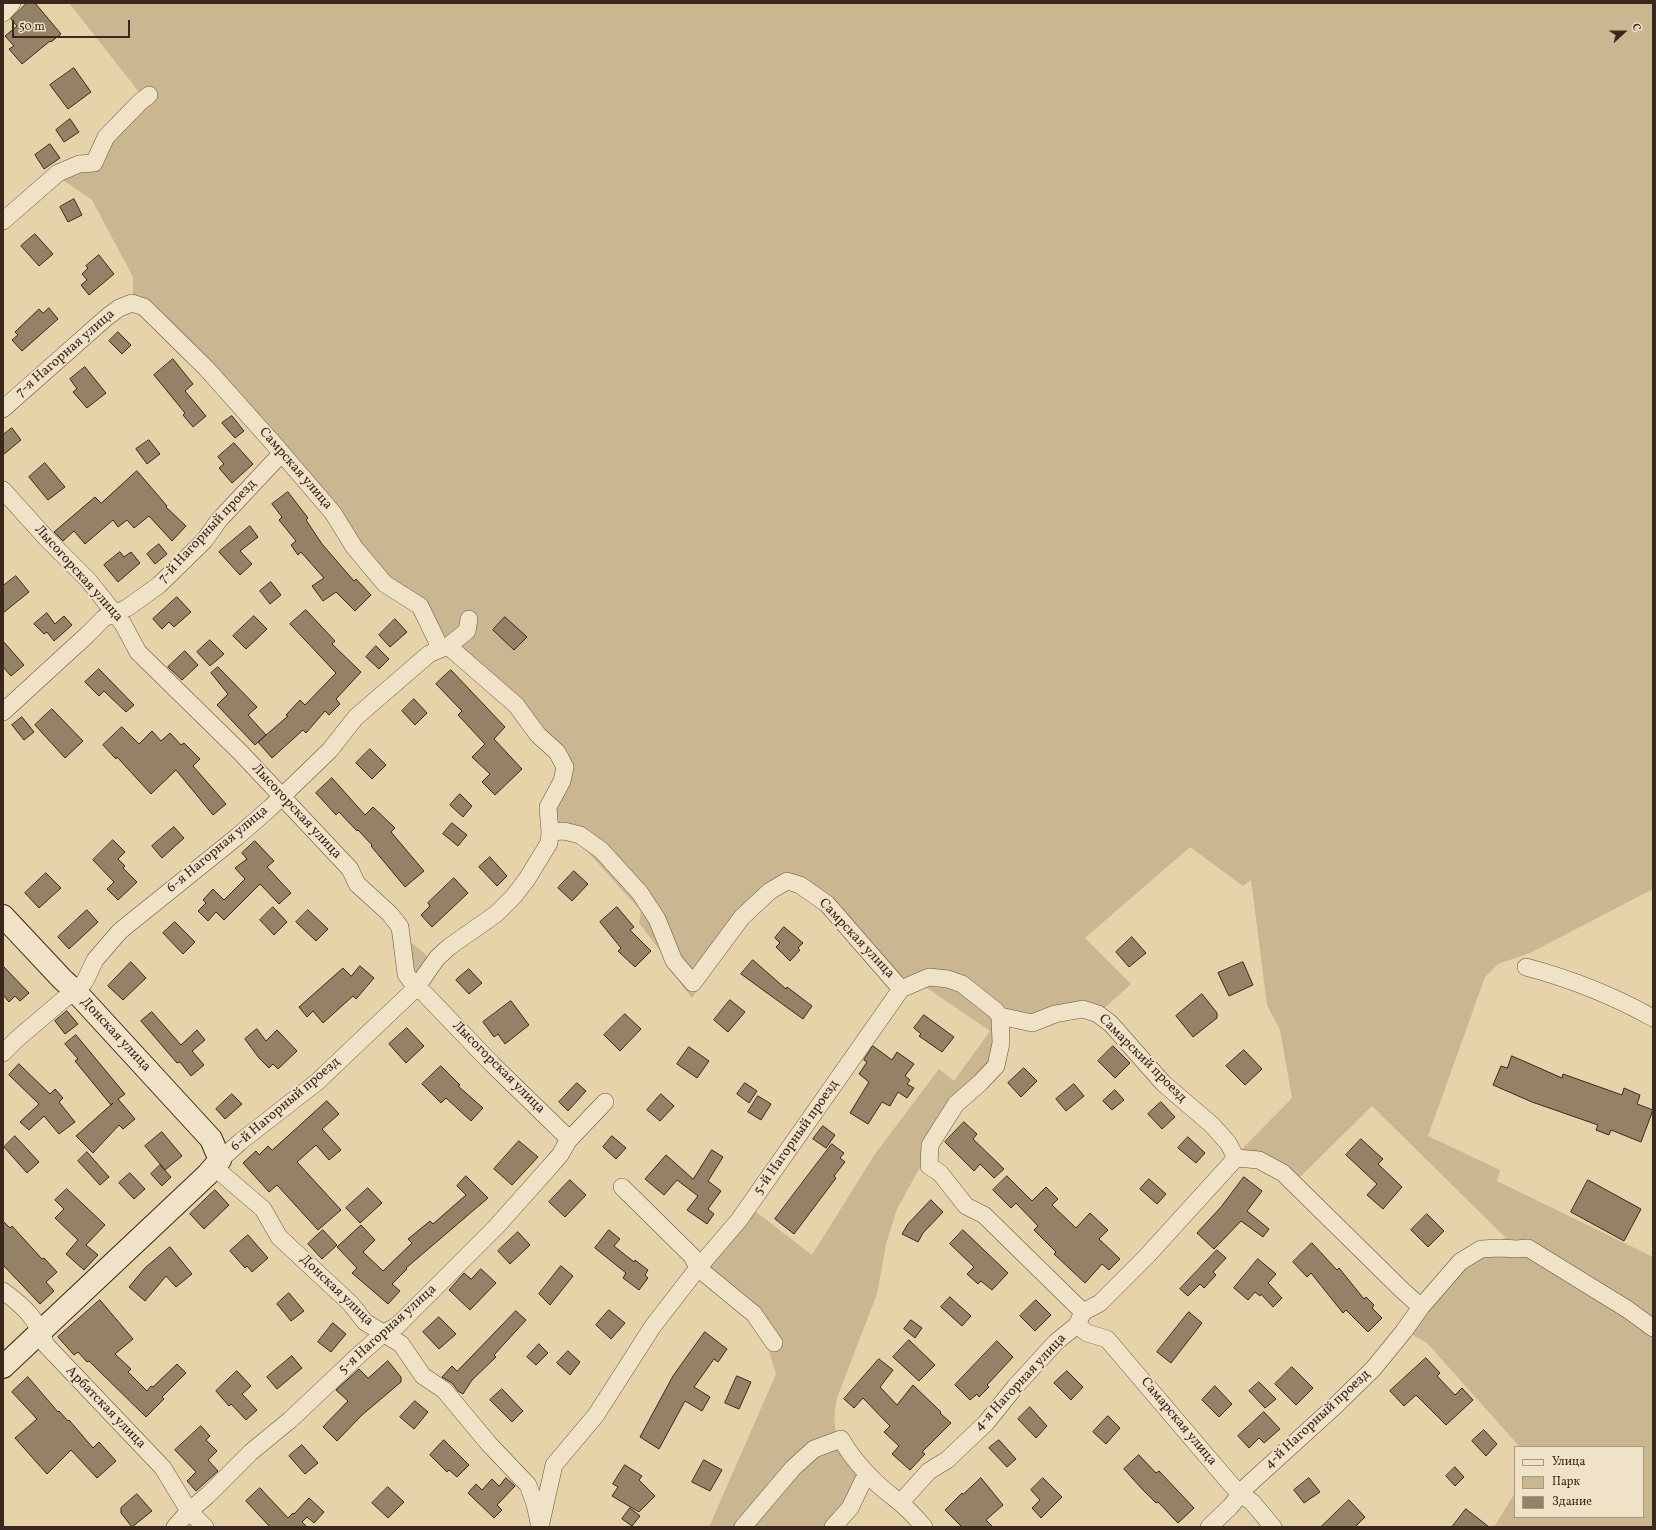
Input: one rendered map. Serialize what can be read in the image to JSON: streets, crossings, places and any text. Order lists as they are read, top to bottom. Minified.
{"streets":{"street":["7-я Нагорная улица","Самрская улица","7-й Нагорный проезд","Лысогорская улица","6-я Нагорная улица","Донская улица","Самарский проезд","6-й Нагорный проезд","5-й Нагорный проезд","5-я Нагорная улица","4-я Нагорная улица","Арбатская улица","4-й Нагорный проезд","Самарская улица"]},"crossings":[["7-я Нагорная улица","Самрская улица"],["Самрская улица","7-й Нагорный проезд"],["Самрская улица","6-я Нагорная улица"],["Самрская улица","6-й Нагорный проезд"],["Самрская улица","5-й Нагорный проезд"],["7-й Нагорный проезд","Лысогорская улица"],["Лысогорская улица","6-я Нагорная улица"],["Лысогорская улица","6-й Нагорный проезд"],["Лысогорская улица","5-я Нагорная улица"],["6-я Нагорная улица","Донская улица"],["Донская улица","6-й Нагорный проезд"],["Донская улица","5-й Нагорный проезд"],["Донская улица","5-я Нагорная улица"],["Самарский проезд","4-я Нагорная улица"],["Самарский проезд","Самарская улица"],["6-й Нагорный проезд","Арбатская улица"],["5-я Нагорная улица","Арбатская улица"],["4-я Нагорная улица","Самарская улица"],["4-й Нагорный проезд","Самарская улица"]],"legend":["Улица","Парк","Здание"],"scale_bar":"50 m","north":"right"}
